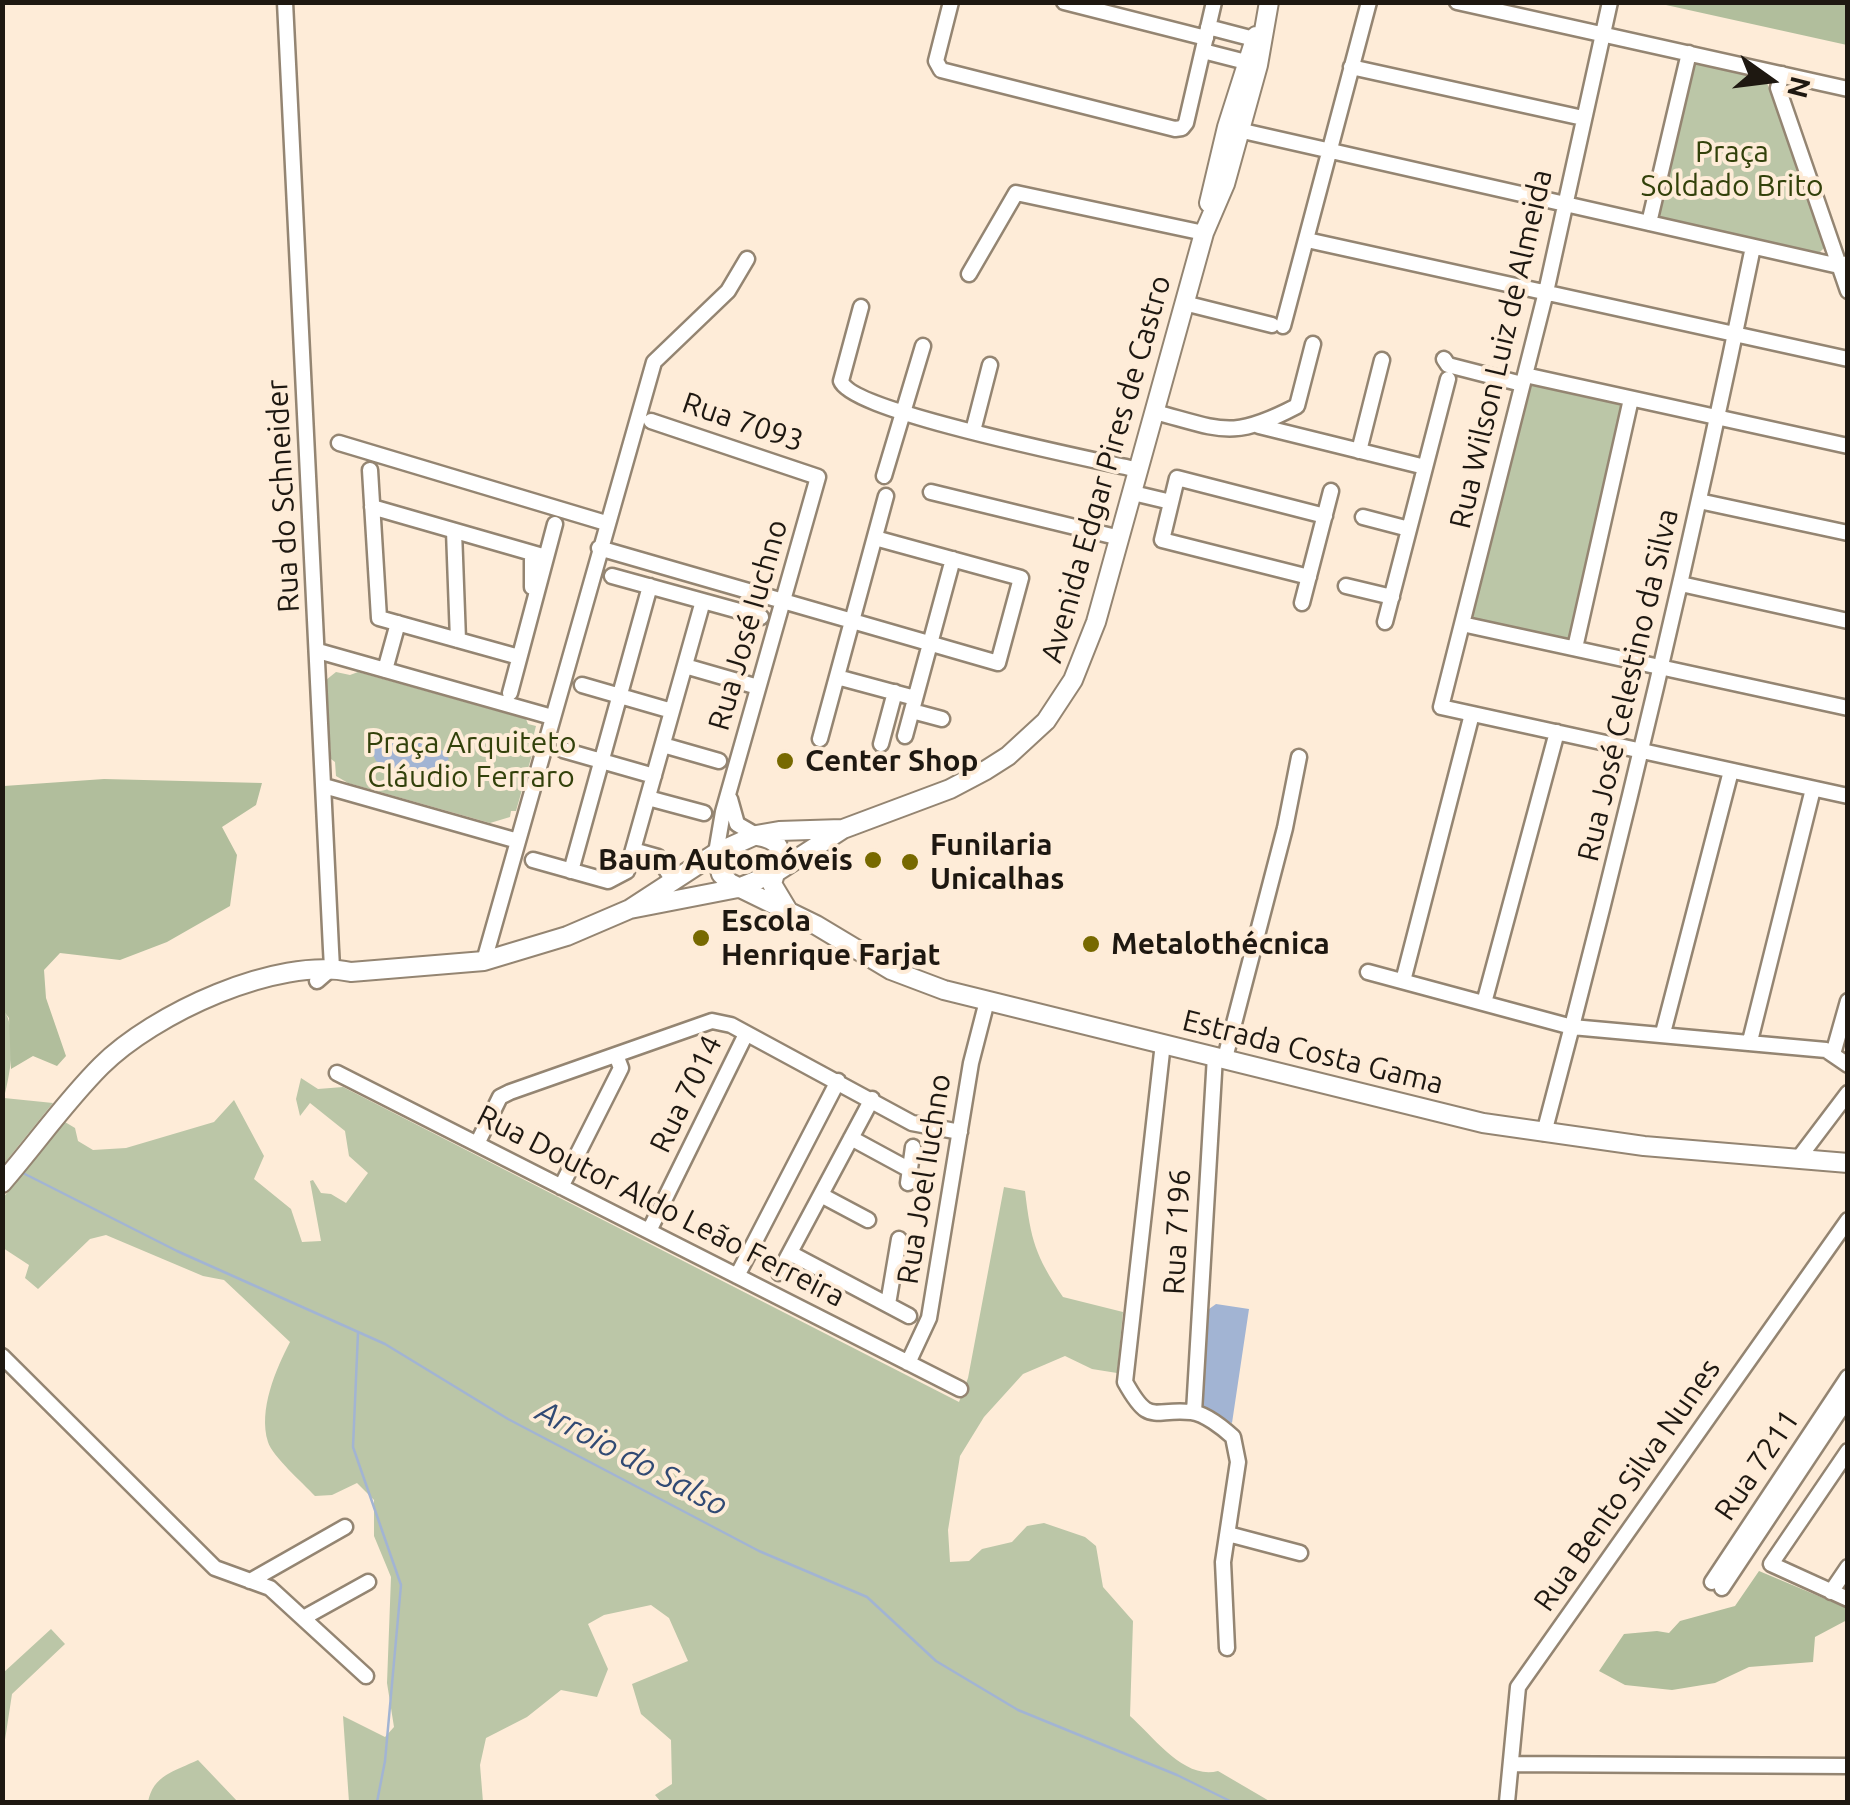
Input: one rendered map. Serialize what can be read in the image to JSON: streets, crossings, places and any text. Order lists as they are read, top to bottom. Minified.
{"streets":{"main road":["Avenida Edgar Pires de Castro","Estrada Costa Gama"],"street":["Rua Wilson Luiz de Almeida","Rua 7093","Rua do Schneider","Rua José Iuchno","Rua José Celestino da Silva","Rua 7014","Rua Joel Iuchno","Rua Doutor Aldo Leão Ferreira","Rua 7196","Rua 7211","Rua Bento Silva Nunes"]},"crossings":[["Rua 7093","Rua José Iuchno"],["Avenida Edgar Pires de Castro","Rua do Schneider"],["Avenida Edgar Pires de Castro","Rua José Iuchno"],["Avenida Edgar Pires de Castro","Estrada Costa Gama"],["Rua José Iuchno","Estrada Costa Gama"],["Rua José Celestino da Silva","Estrada Costa Gama"],["Estrada Costa Gama","Rua Joel Iuchno"],["Estrada Costa Gama","Rua 7196"],["Rua 7014","Rua Doutor Aldo Leão Ferreira"],["Rua Joel Iuchno","Rua Doutor Aldo Leão Ferreira"]],"water":["Arroio do Salso"],"parks":["Praça Soldado Brito","Praça Arquiteto Cláudio Ferraro"],"places":["Center Shop","Baum Automóveis","Funilaria Unicalhas","Escola Henrique Farjat","Metalothécnica"],"north":"right"}
